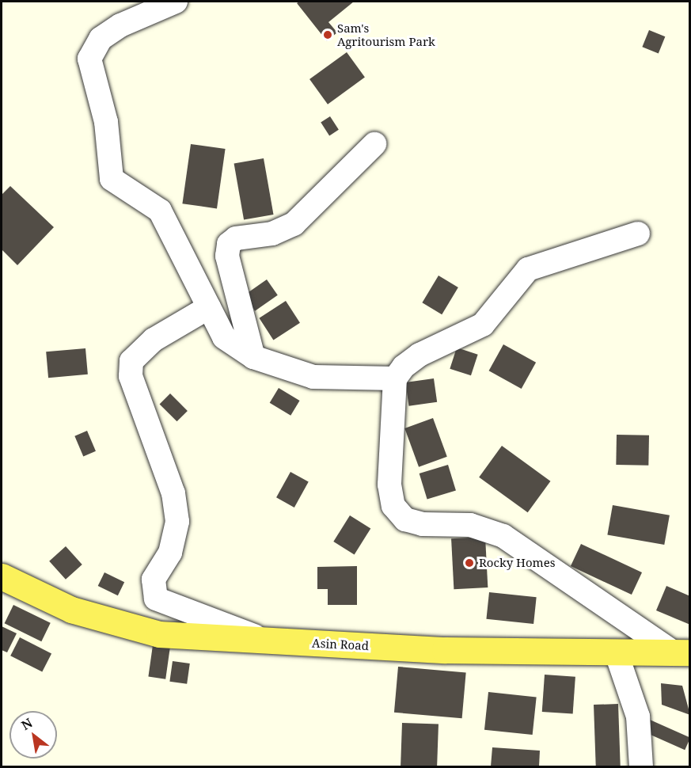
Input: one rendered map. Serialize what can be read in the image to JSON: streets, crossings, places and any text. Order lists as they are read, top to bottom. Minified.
{"streets":{"main road":["Asin Road"]},"places":["Sam's Agritourism Park","Rocky Homes"],"north":"top left"}
